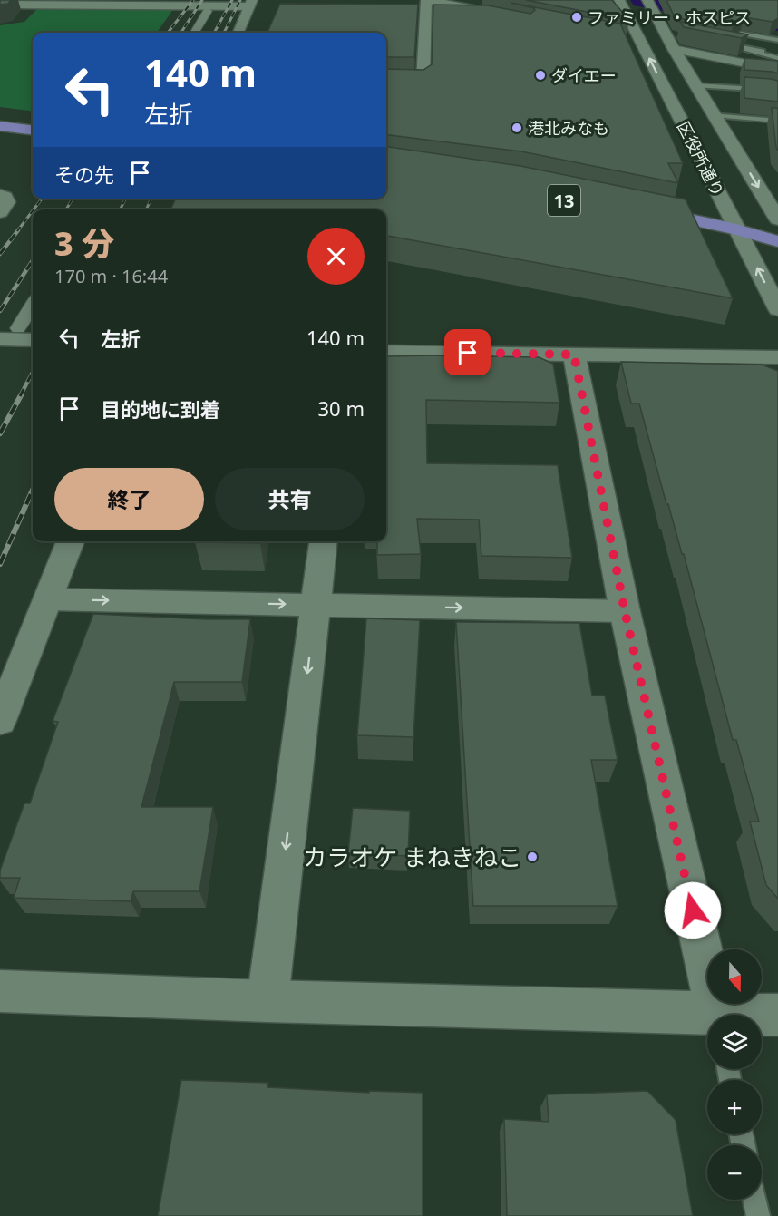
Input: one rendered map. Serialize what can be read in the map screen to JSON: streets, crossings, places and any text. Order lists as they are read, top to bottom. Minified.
{"streets":{"street":["区役所通り"]},"places":["ファミリー・ホスピス","ダイエー","港北みなも","カラオケ まねきねこ"],"north":"bottom","page":{"turn":["140 m","左折"],"then":"その先","heading":["3 分","170 m · 16:44"],"list":[{"name":"左折","value":"140 m"},{"name":"目的地に到着","value":"30 m"}],"buttons":["終了","共有"],"map_buttons":["+","−"]}}
